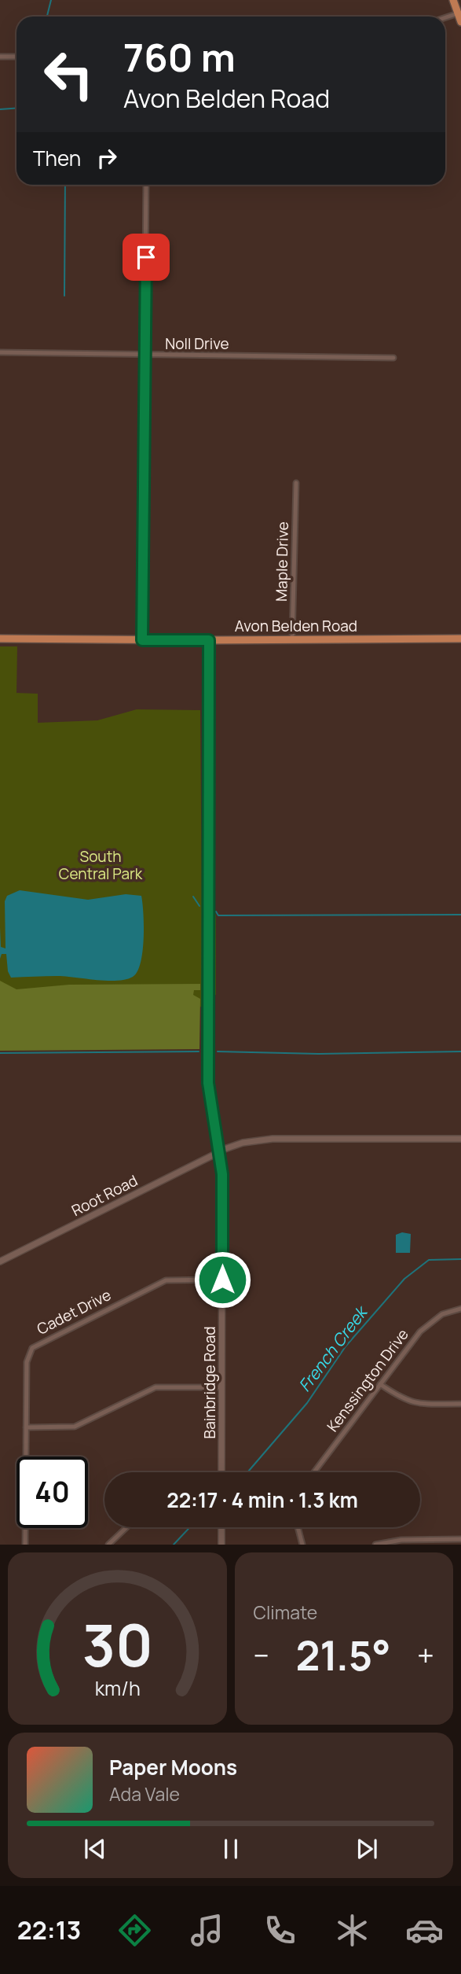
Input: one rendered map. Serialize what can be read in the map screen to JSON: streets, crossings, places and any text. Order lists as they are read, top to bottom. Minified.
{"streets":{"main road":["Avon Belden Road"],"street":["Noll Drive","Maple Drive","Root Road","Cadet Drive","Kenssington Drive","Bainbridge Road"]},"crossings":[["Maple Drive","Avon Belden Road"],["Avon Belden Road","Bainbridge Road"],["Root Road","Bainbridge Road"],["Cadet Drive","Bainbridge Road"]],"water":["French Creek"],"parks":["South Central Park"],"page":{"turn":["760 m","Avon Belden Road"],"then":"Then","limit":"40","trip":"22:17 · 4 min · 1.3 km","tile":"Climate","heat":["−","21.5°","+"],"song":["Paper Moons","Ada Vale"],"tabs":"22:13","gauge":["30","km/h"]}}
